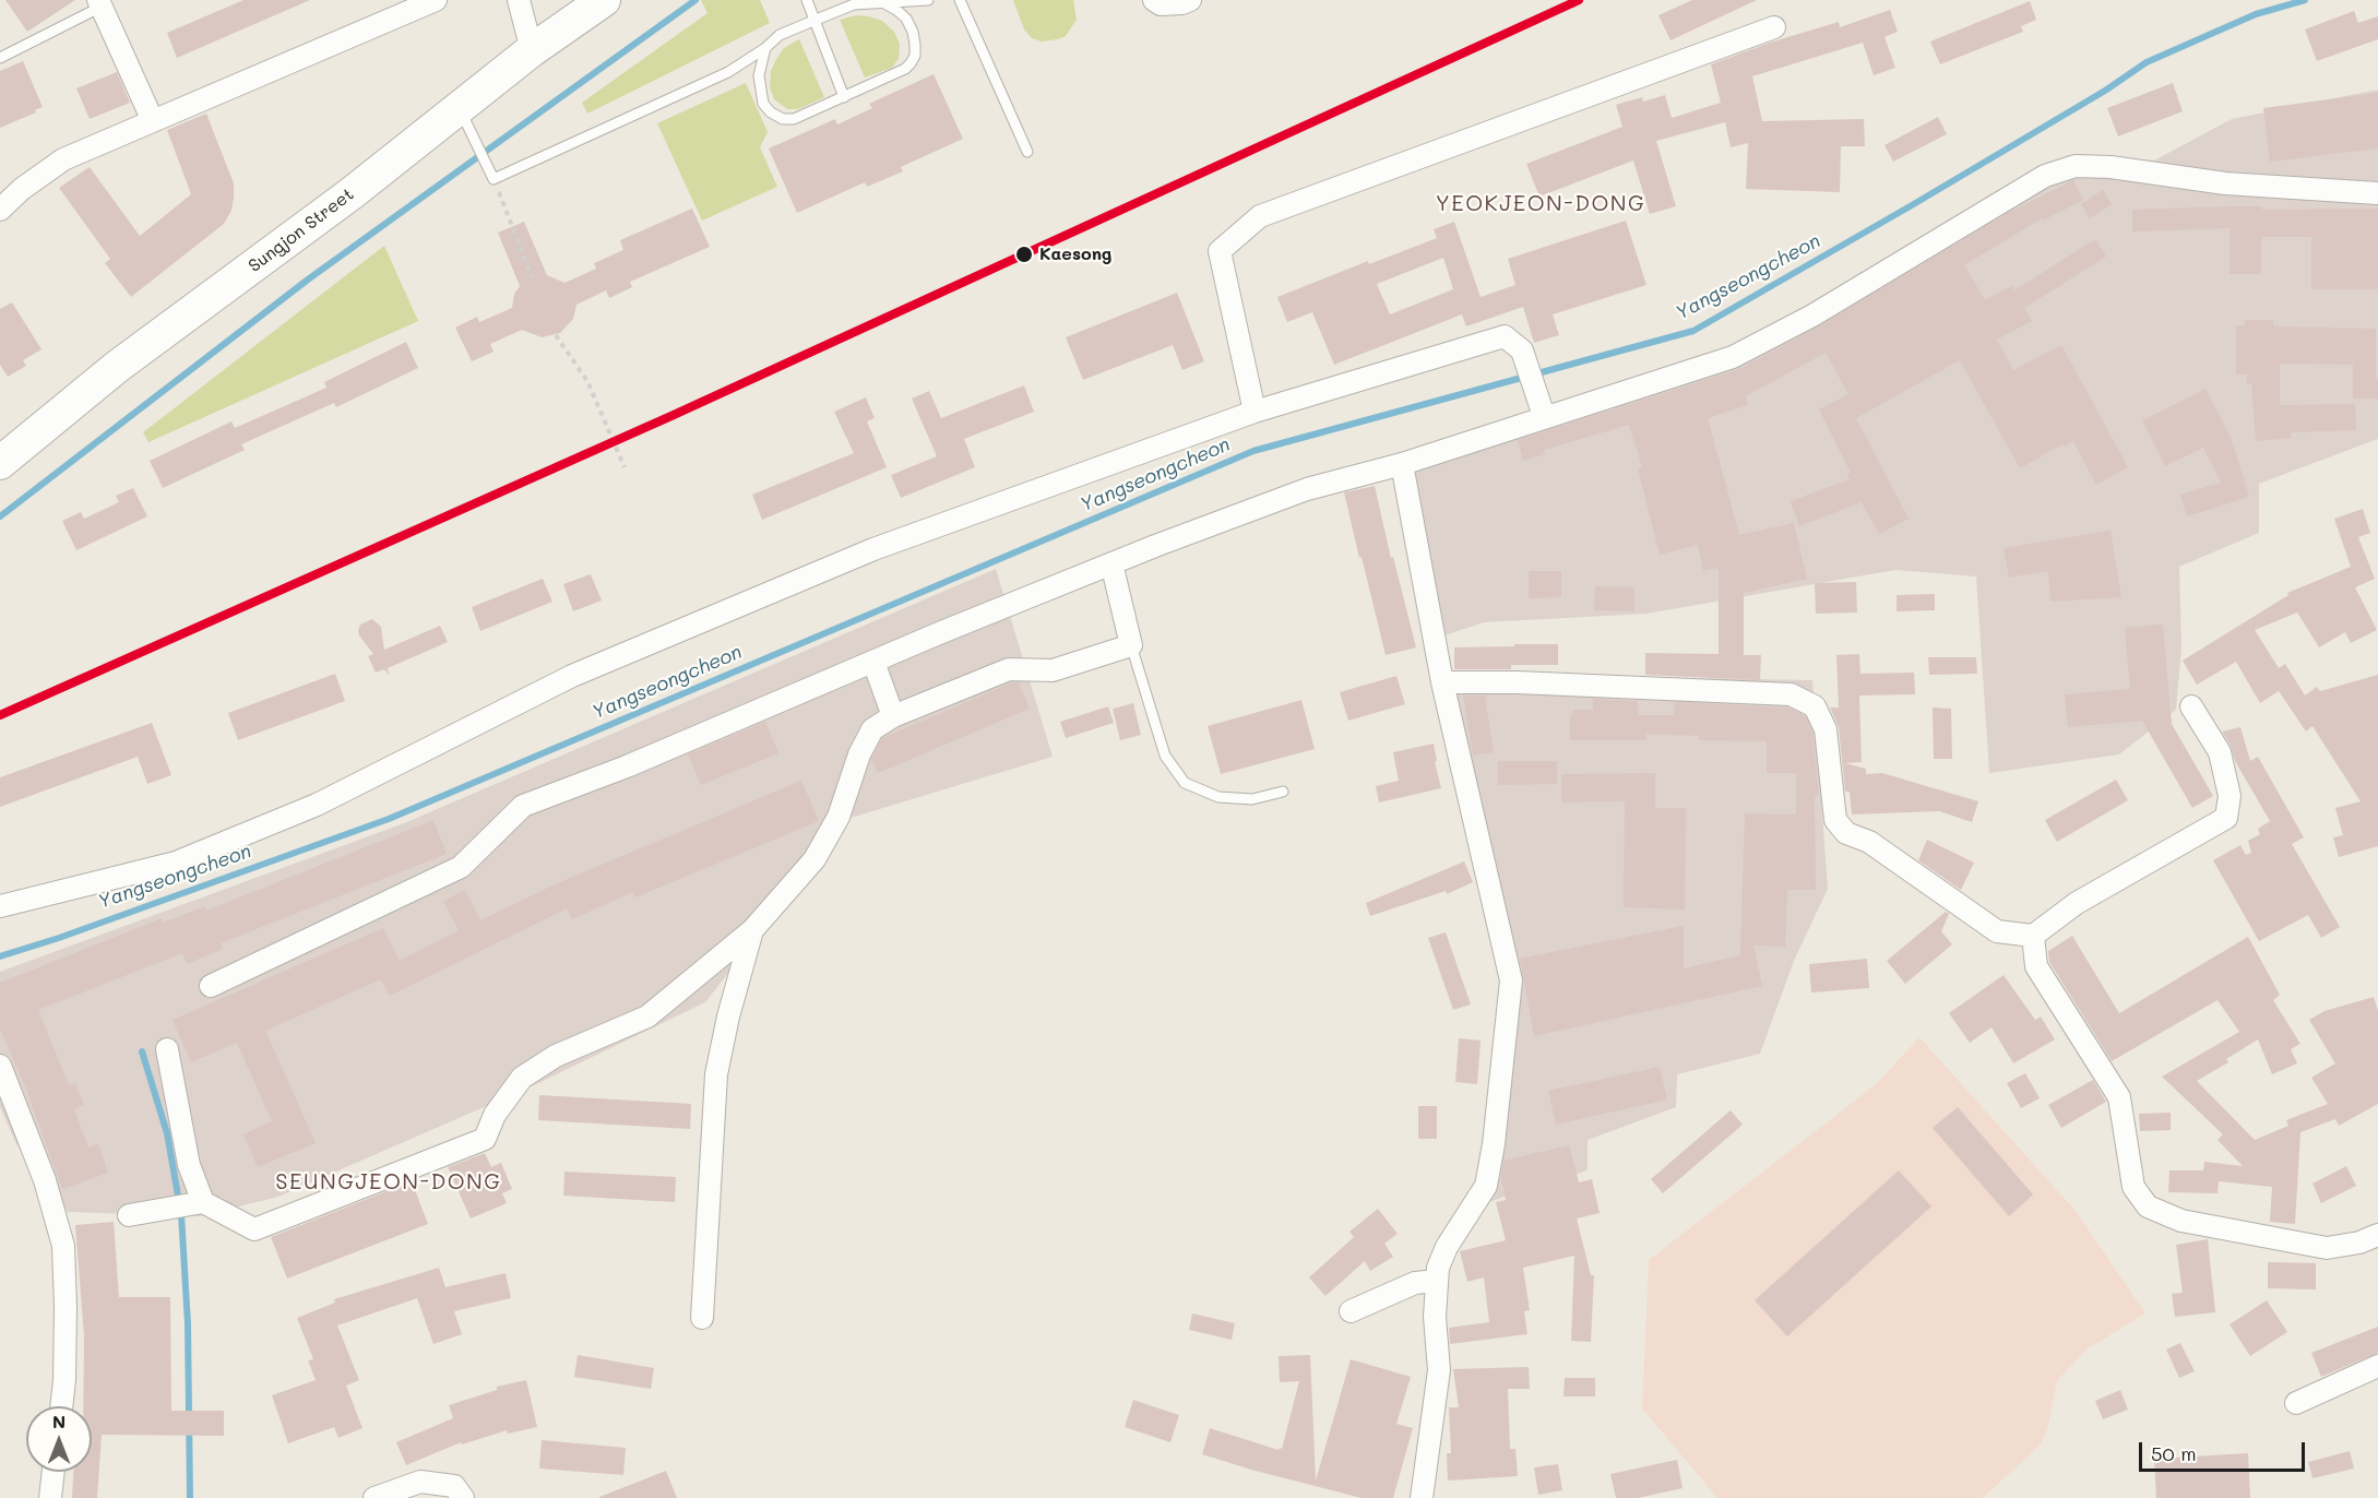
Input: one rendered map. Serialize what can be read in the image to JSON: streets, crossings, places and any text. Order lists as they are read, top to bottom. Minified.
{"streets":{"main road":["Sungjon Street"]},"districts":["YEOKJEON-DONG","SEUNGJEON-DONG"],"water":["Yangseongcheon"],"places":["Kaesong"],"scale_bar":"50 m","north":"top"}
